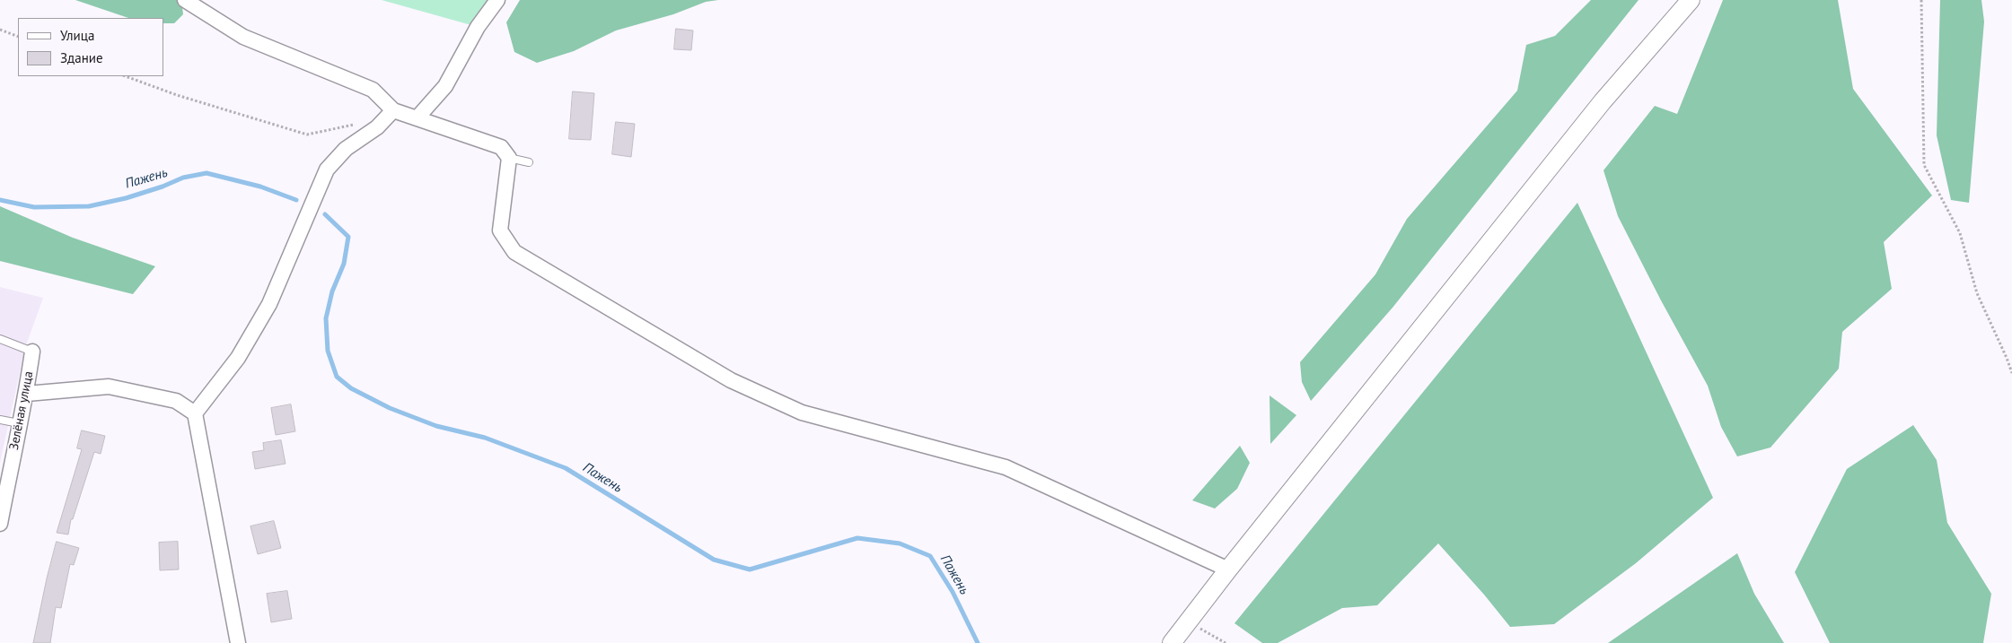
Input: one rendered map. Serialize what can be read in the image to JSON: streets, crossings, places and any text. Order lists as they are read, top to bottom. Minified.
{"streets":{"street":["Зелёная улица"]},"water":["Пажень"],"legend":["Улица","Здание"]}
